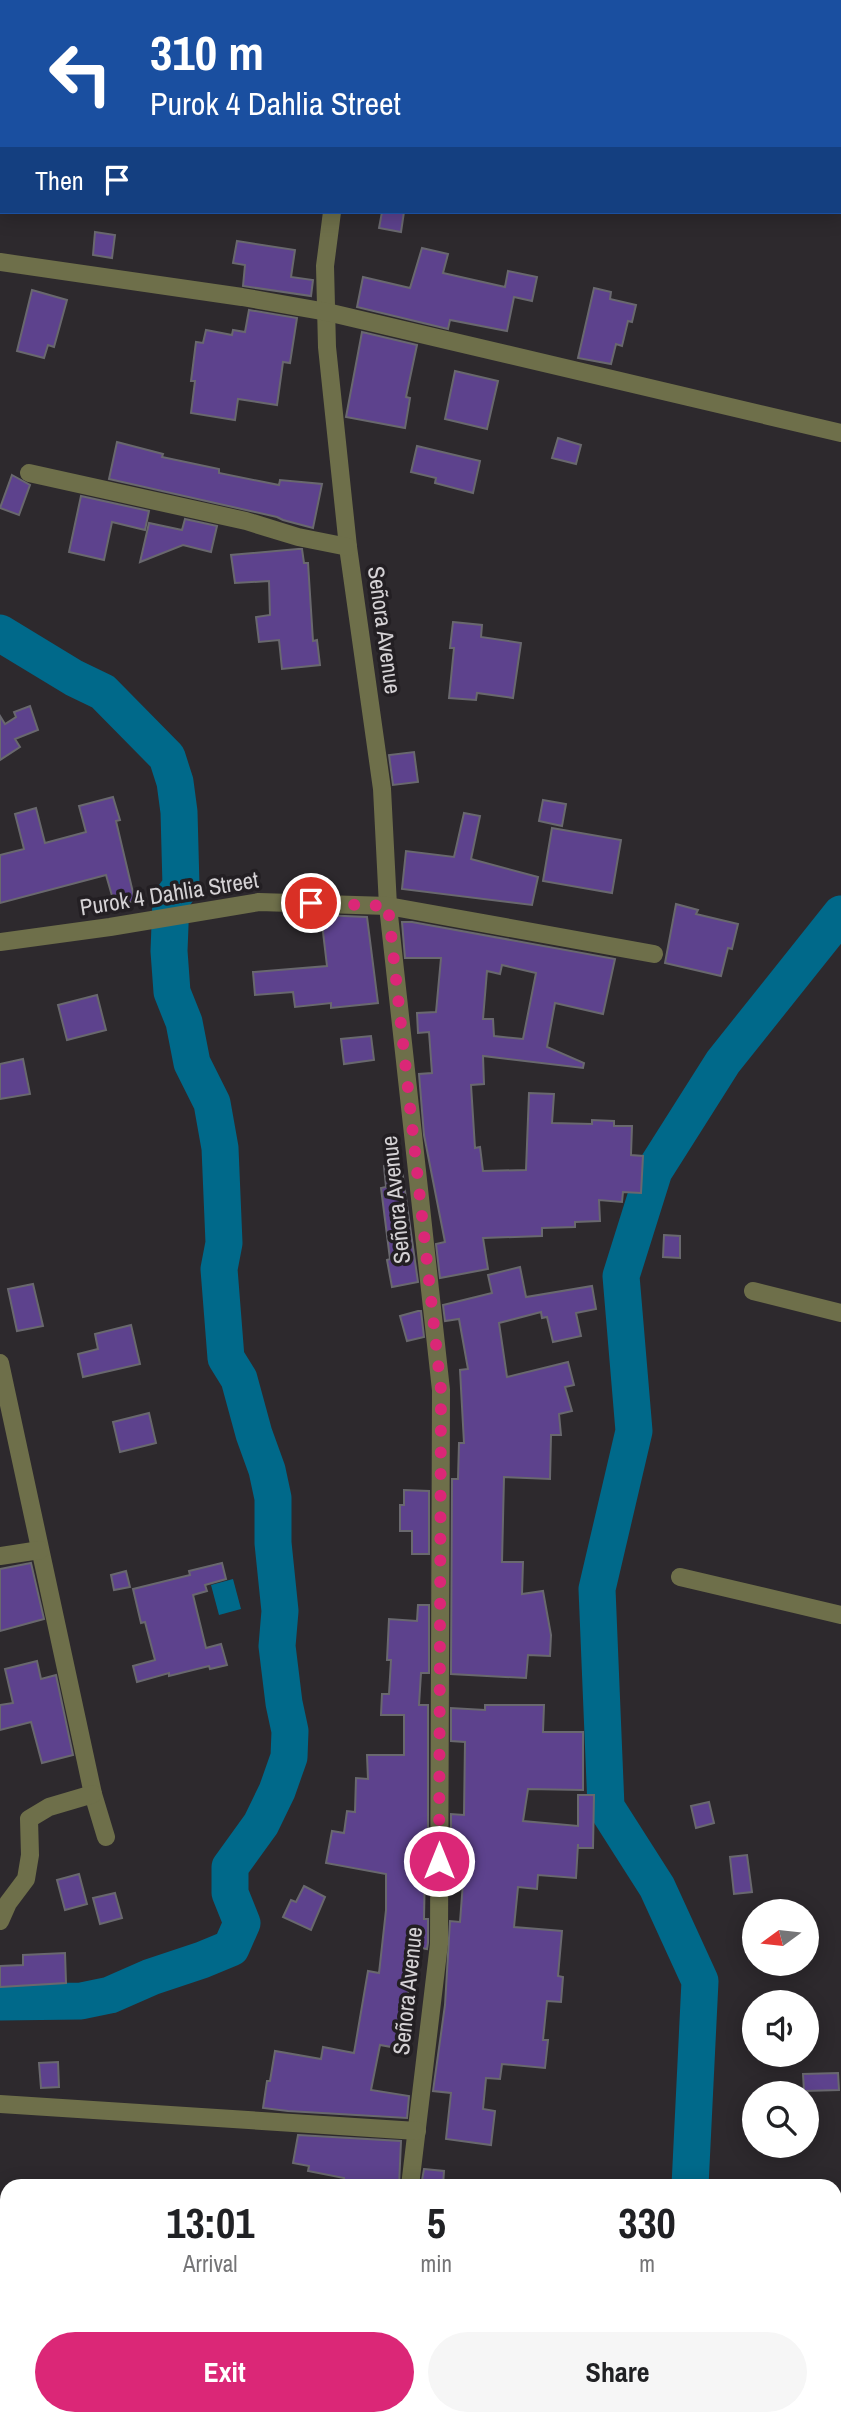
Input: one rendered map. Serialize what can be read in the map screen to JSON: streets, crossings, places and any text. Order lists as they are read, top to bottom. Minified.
{"streets":{"street":["Señora Avenue","Purok 4 Dahlia Street"]},"crossings":[["Señora Avenue","Purok 4 Dahlia Street"]],"north":"left","page":{"turn":["310 m","Purok 4 Dahlia Street"],"then":"Then","eta":["13:01","Arrival","5","min","330","m"],"buttons":["Exit","Share"]}}
